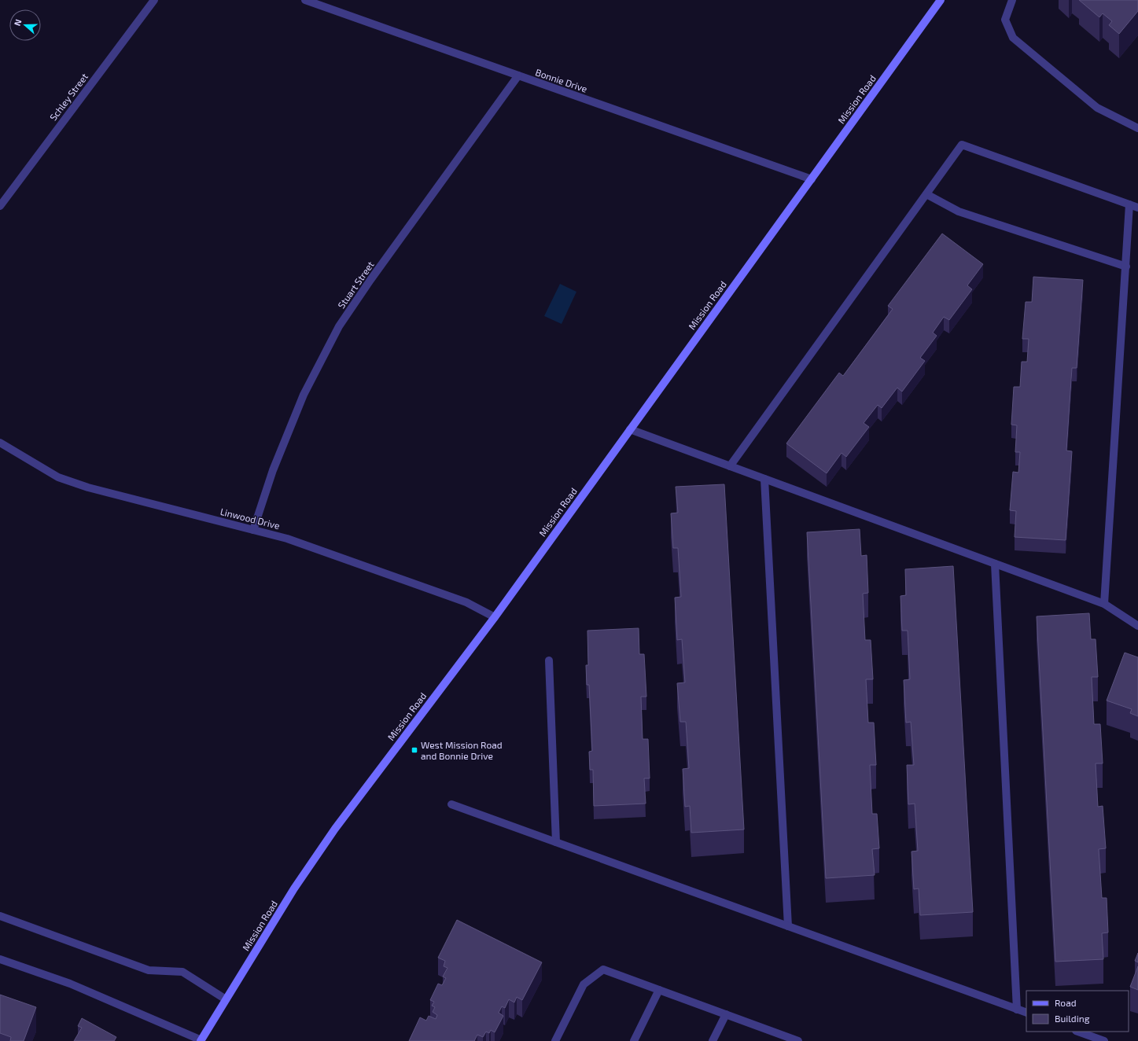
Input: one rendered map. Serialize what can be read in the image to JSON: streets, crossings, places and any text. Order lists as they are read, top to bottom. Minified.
{"streets":{"street":["Bonnie Drive","Schley Street","Mission Road","Stuart Street","Linwood Drive"]},"crossings":[["Bonnie Drive","Mission Road"],["Bonnie Drive","Stuart Street"],["Mission Road","Linwood Drive"],["Stuart Street","Linwood Drive"]],"places":{"transit":["West Mission Road and Bonnie Drive"]},"legend":["Road","Building"],"north":"left"}
